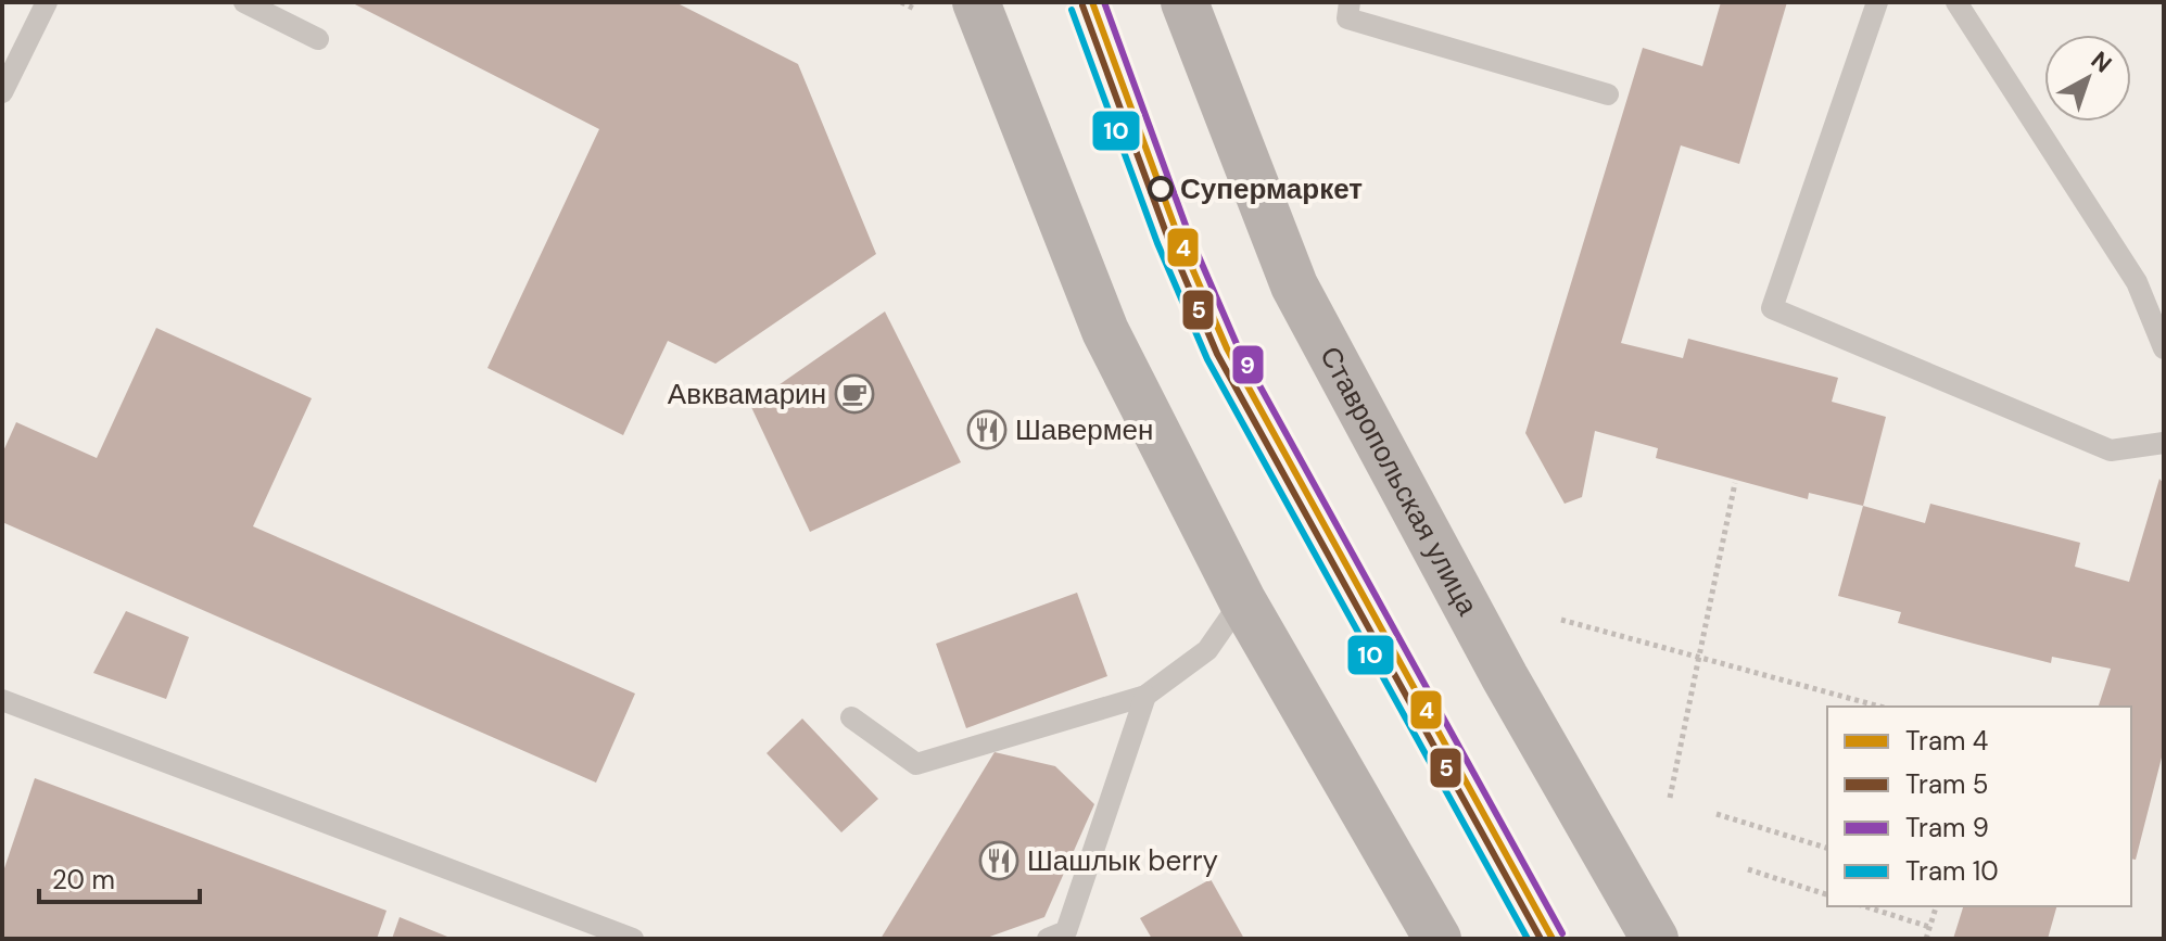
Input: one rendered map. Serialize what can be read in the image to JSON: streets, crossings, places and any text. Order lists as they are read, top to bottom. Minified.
{"streets":{"main road":["Ставропольская улица"]},"places":{"other":["Супермаркет"],"cafe":["Авквамарин"],"restaurant":["Шавермен","Шашлык berry"]},"lines":["tram line 4","tram line 9","tram line 5","tram line 10"],"legend":["Tram 4","Tram 5","Tram 9","Tram 10"],"scale_bar":"20 m","north":"top right"}
